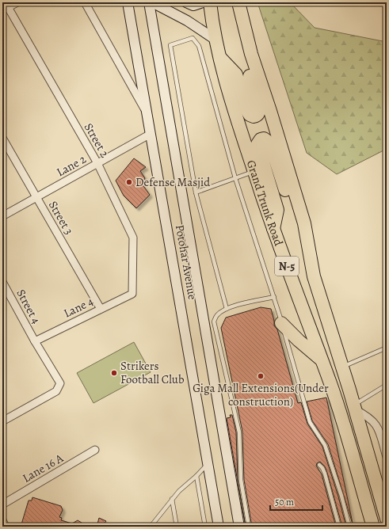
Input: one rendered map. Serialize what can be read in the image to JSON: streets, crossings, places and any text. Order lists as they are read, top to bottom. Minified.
{"streets":{"highway":["Grand Trunk Road","N-5"],"street":["Street 2","Lane 2","Street 3","Potohar Avenue","Street 4","Lane 4","Lane 16 A"]},"crossings":[["Street 2","Lane 2"],["Street 2","Lane 4"],["Lane 2","Street 3"],["Lane 2","Potohar Avenue"],["Street 3","Lane 4"],["Street 4","Lane 4"]],"places":["Defense Masjid","Strikers Football Club","Giga Mall Extensions(Under construction)"],"scale_bar":"50 m"}
